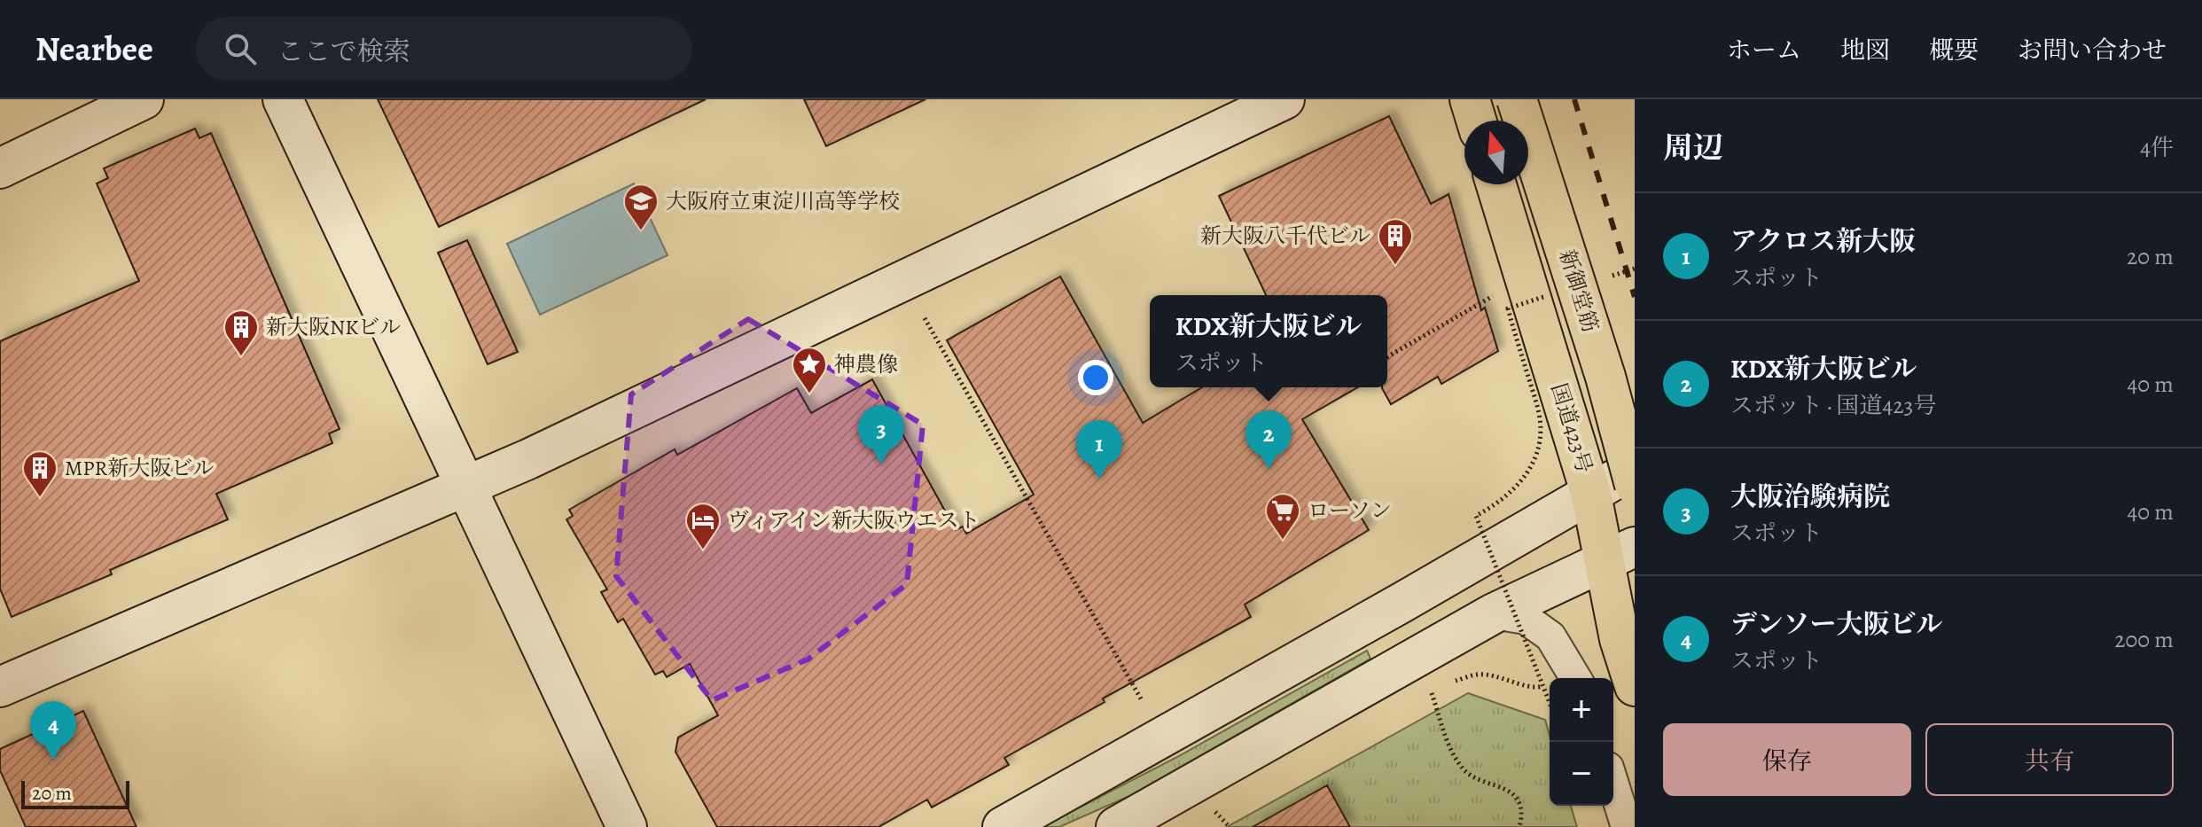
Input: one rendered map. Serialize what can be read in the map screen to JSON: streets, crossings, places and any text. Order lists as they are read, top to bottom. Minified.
{"streets":{"highway":["新御堂筋","国道423号"]},"places":{"school or university":["大阪府立東淀川高等学校"],"building":["新大阪八千代ビル","新大阪NKビル","MPR新大阪ビル"],"place":["神農像"],"supermarket":["ローソン"],"hotel":["ヴィアイン新大阪ウエスト"]},"scale_bar":"20 m","north":"top","page":{"header":"Nearbee","search":"ここで検索","nav":["ホーム","地図","概要","お問い合わせ"],"heading":["周辺","4件"],"list":[{"mark":"1","name":"アクロス新大阪","note":"スポット","value":"20 m"},{"mark":"2","name":"KDX新大阪ビル","note":"スポット · 国道423号","value":"40 m"},{"mark":"3","name":"大阪治験病院","note":"スポット","value":"40 m"},{"mark":"4","name":"デンソー大阪ビル","note":"スポット","value":"200 m"}],"popup":["KDX新大阪ビル","スポット"],"pins":["3","2","1","4"],"map_buttons":["+","−"],"buttons":["保存","共有"],"scale":"20 m"}}
